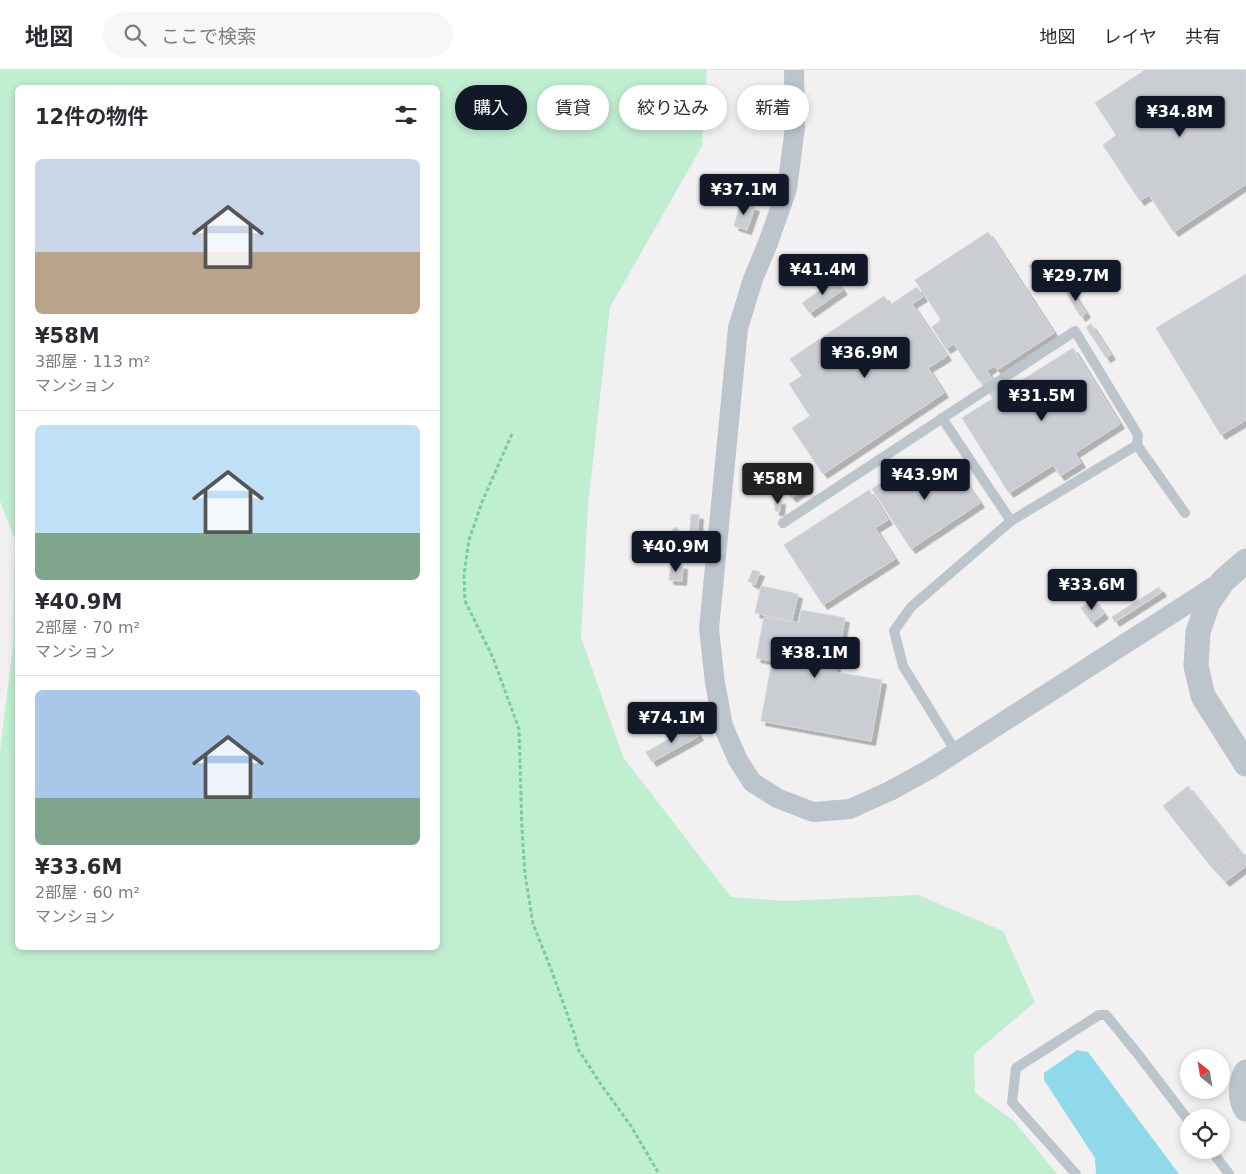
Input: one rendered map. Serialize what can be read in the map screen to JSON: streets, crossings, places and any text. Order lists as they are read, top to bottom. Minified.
{"north":"top left","page":{"header":"地図","search":"ここで検索","nav":["地図","レイヤ","共有"],"chip":["購入","賃貸","絞り込み","新着"],"heading":"12件の物件","price":["¥34.8M","¥37.1M","¥41.4M","¥29.7M","¥36.9M","¥31.5M","¥43.9M","¥58M","¥40.9M","¥33.6M","¥38.1M","¥74.1M"],"list":[{"name":"¥58M","note":"3部屋 · 113 m² · マンション"},{"name":"¥40.9M","note":"2部屋 · 70 m² · マンション"},{"name":"¥33.6M","note":"2部屋 · 60 m² · マンション"}]}}
